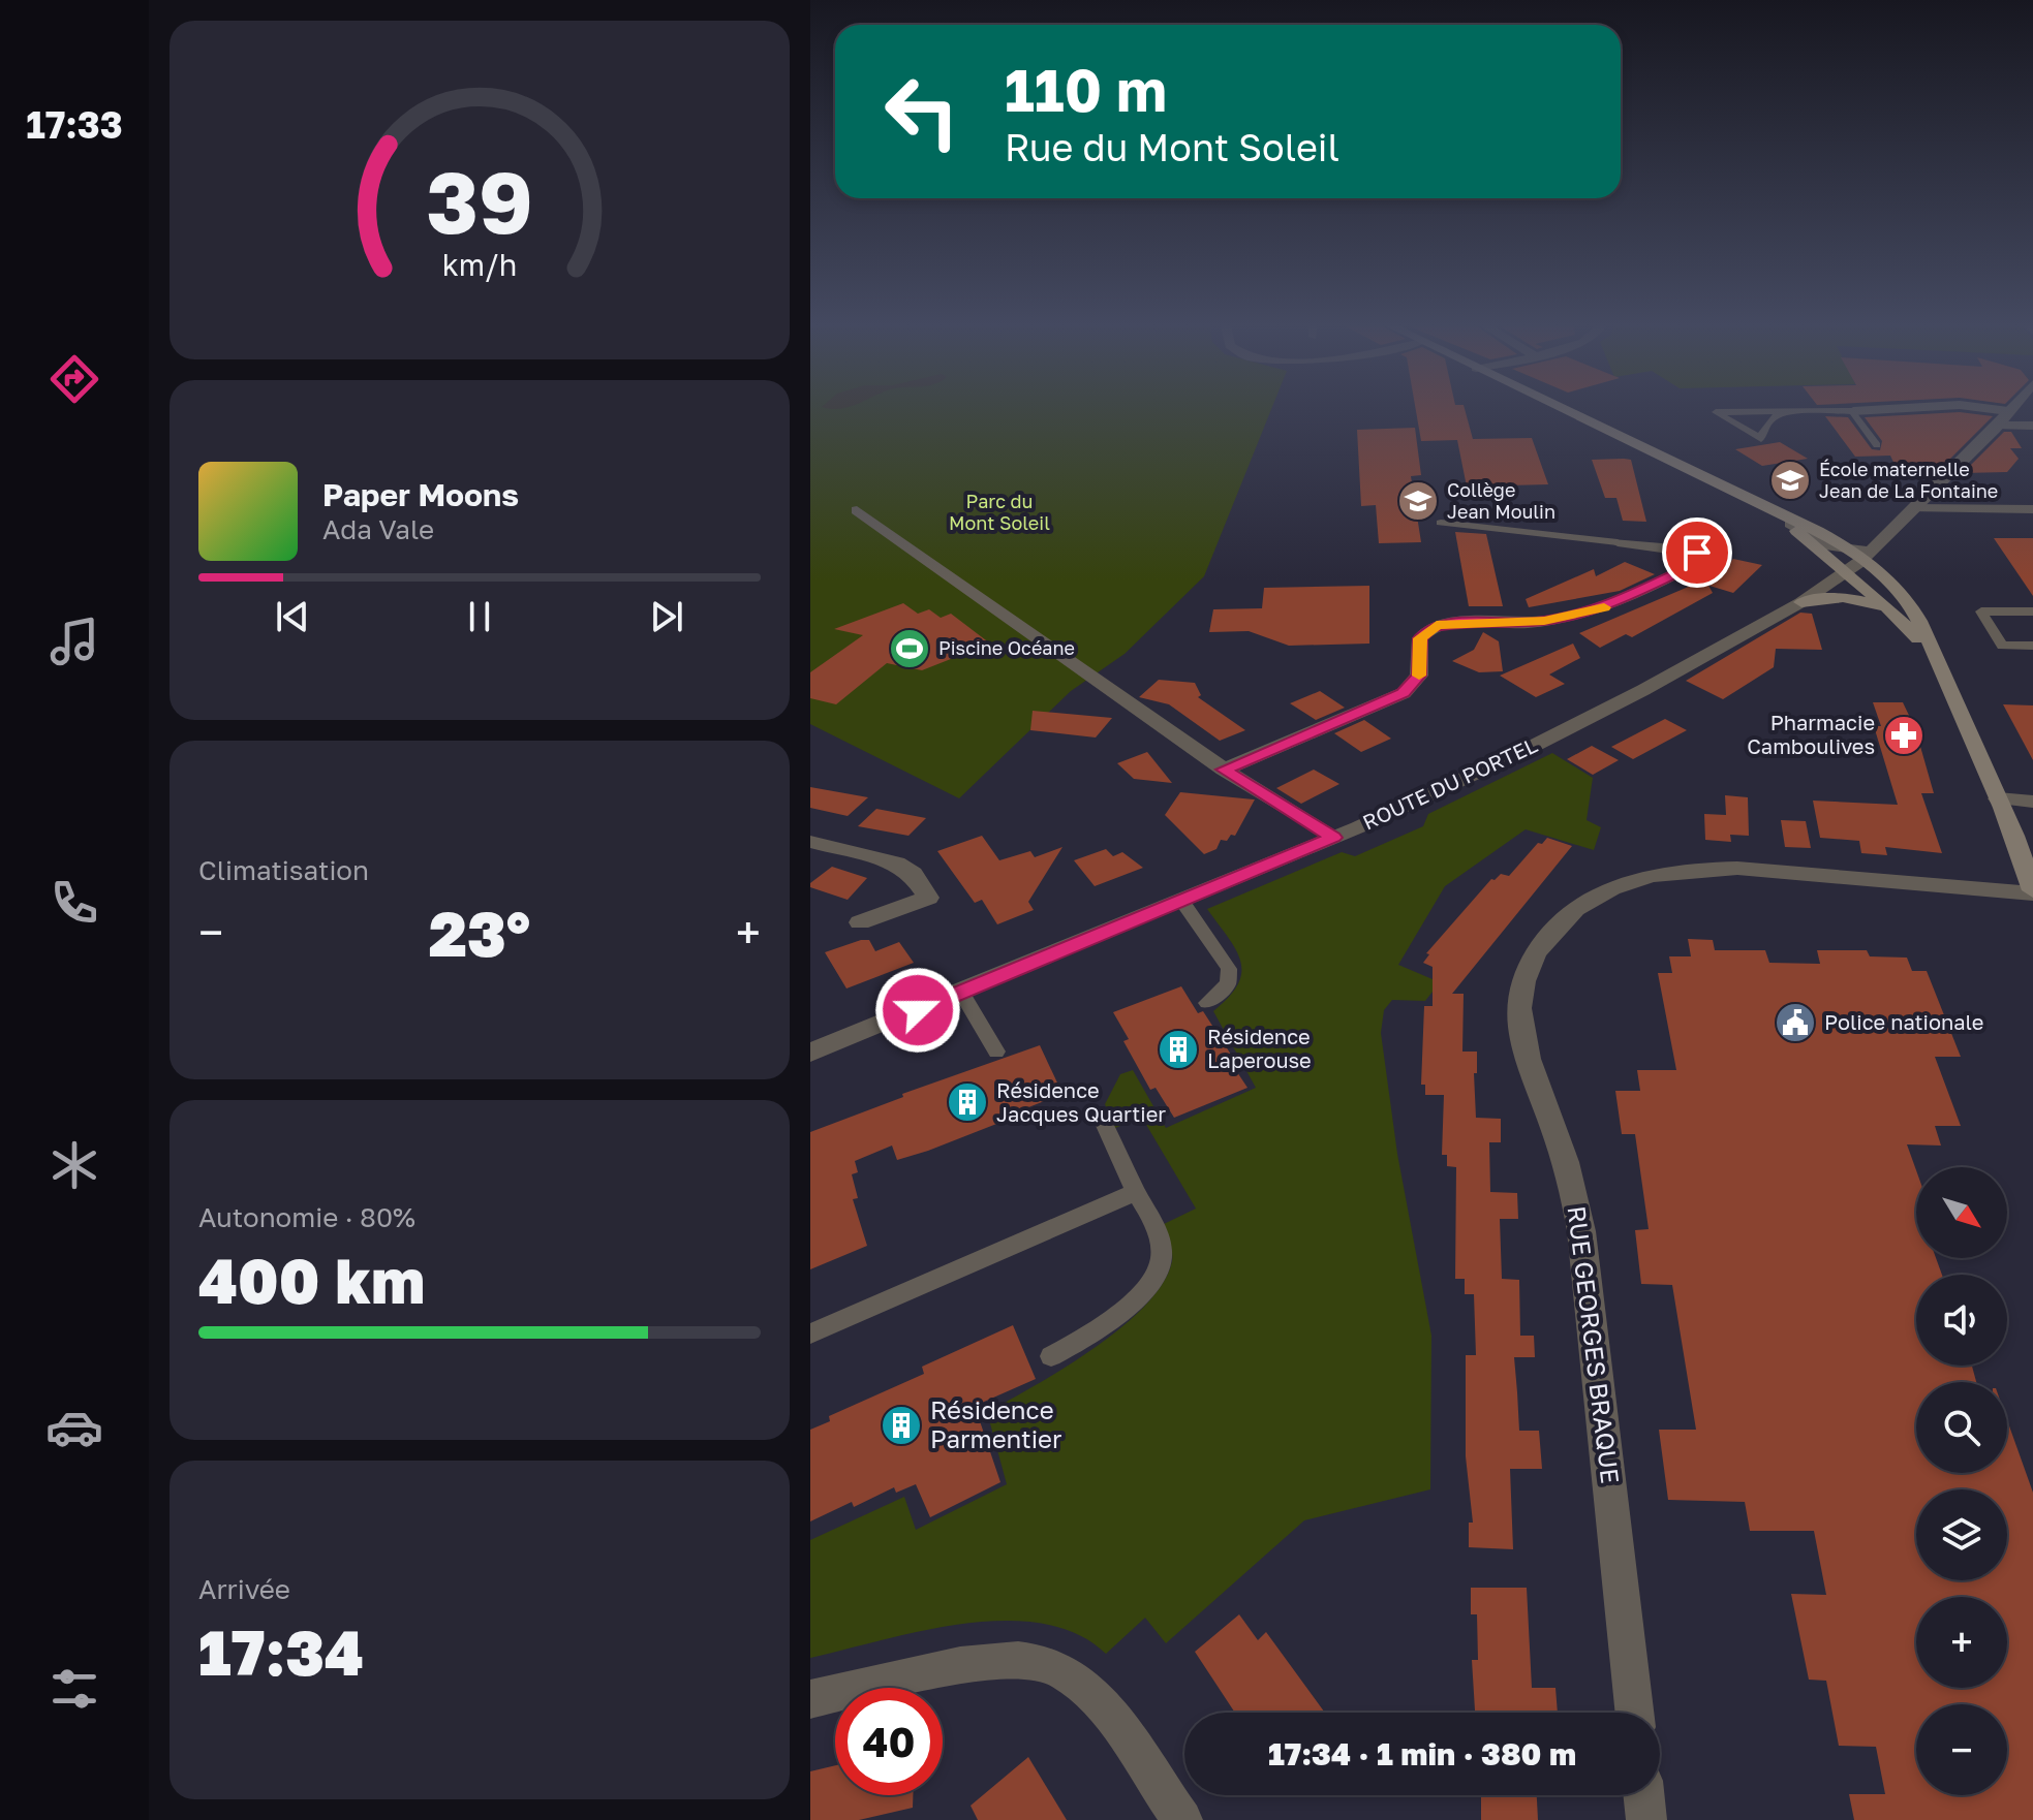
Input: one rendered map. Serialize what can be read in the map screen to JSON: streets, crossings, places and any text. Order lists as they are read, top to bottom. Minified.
{"streets":{"street":["ROUTE DU PORTEL","RUE GEORGES BRAQUE"]},"parks":["Parc du Mont Soleil"],"places":{"school or university":["École maternelle Jean de La Fontaine","Collège Jean Moulin"],"sports":["Piscine Océane"],"pharmacy":["Pharmacie Camboulives"],"public building":["Police nationale"],"building":["Résidence Laperouse","Résidence Jacques Quartier","Résidence Parmentier"]},"north":"bottom right","page":{"tabs":"17:33","turn":["110 m","Rue du Mont Soleil"],"song":["Paper Moons","Ada Vale"],"tile":["Climatisation",["Autonomie · 80%","400 km"],["Arrivée","17:34"]],"heat":["−","23°","+"],"map_buttons":["+","−"],"limit":"40","trip":"17:34 · 1 min · 380 m","gauge":["39","km/h"]}}
